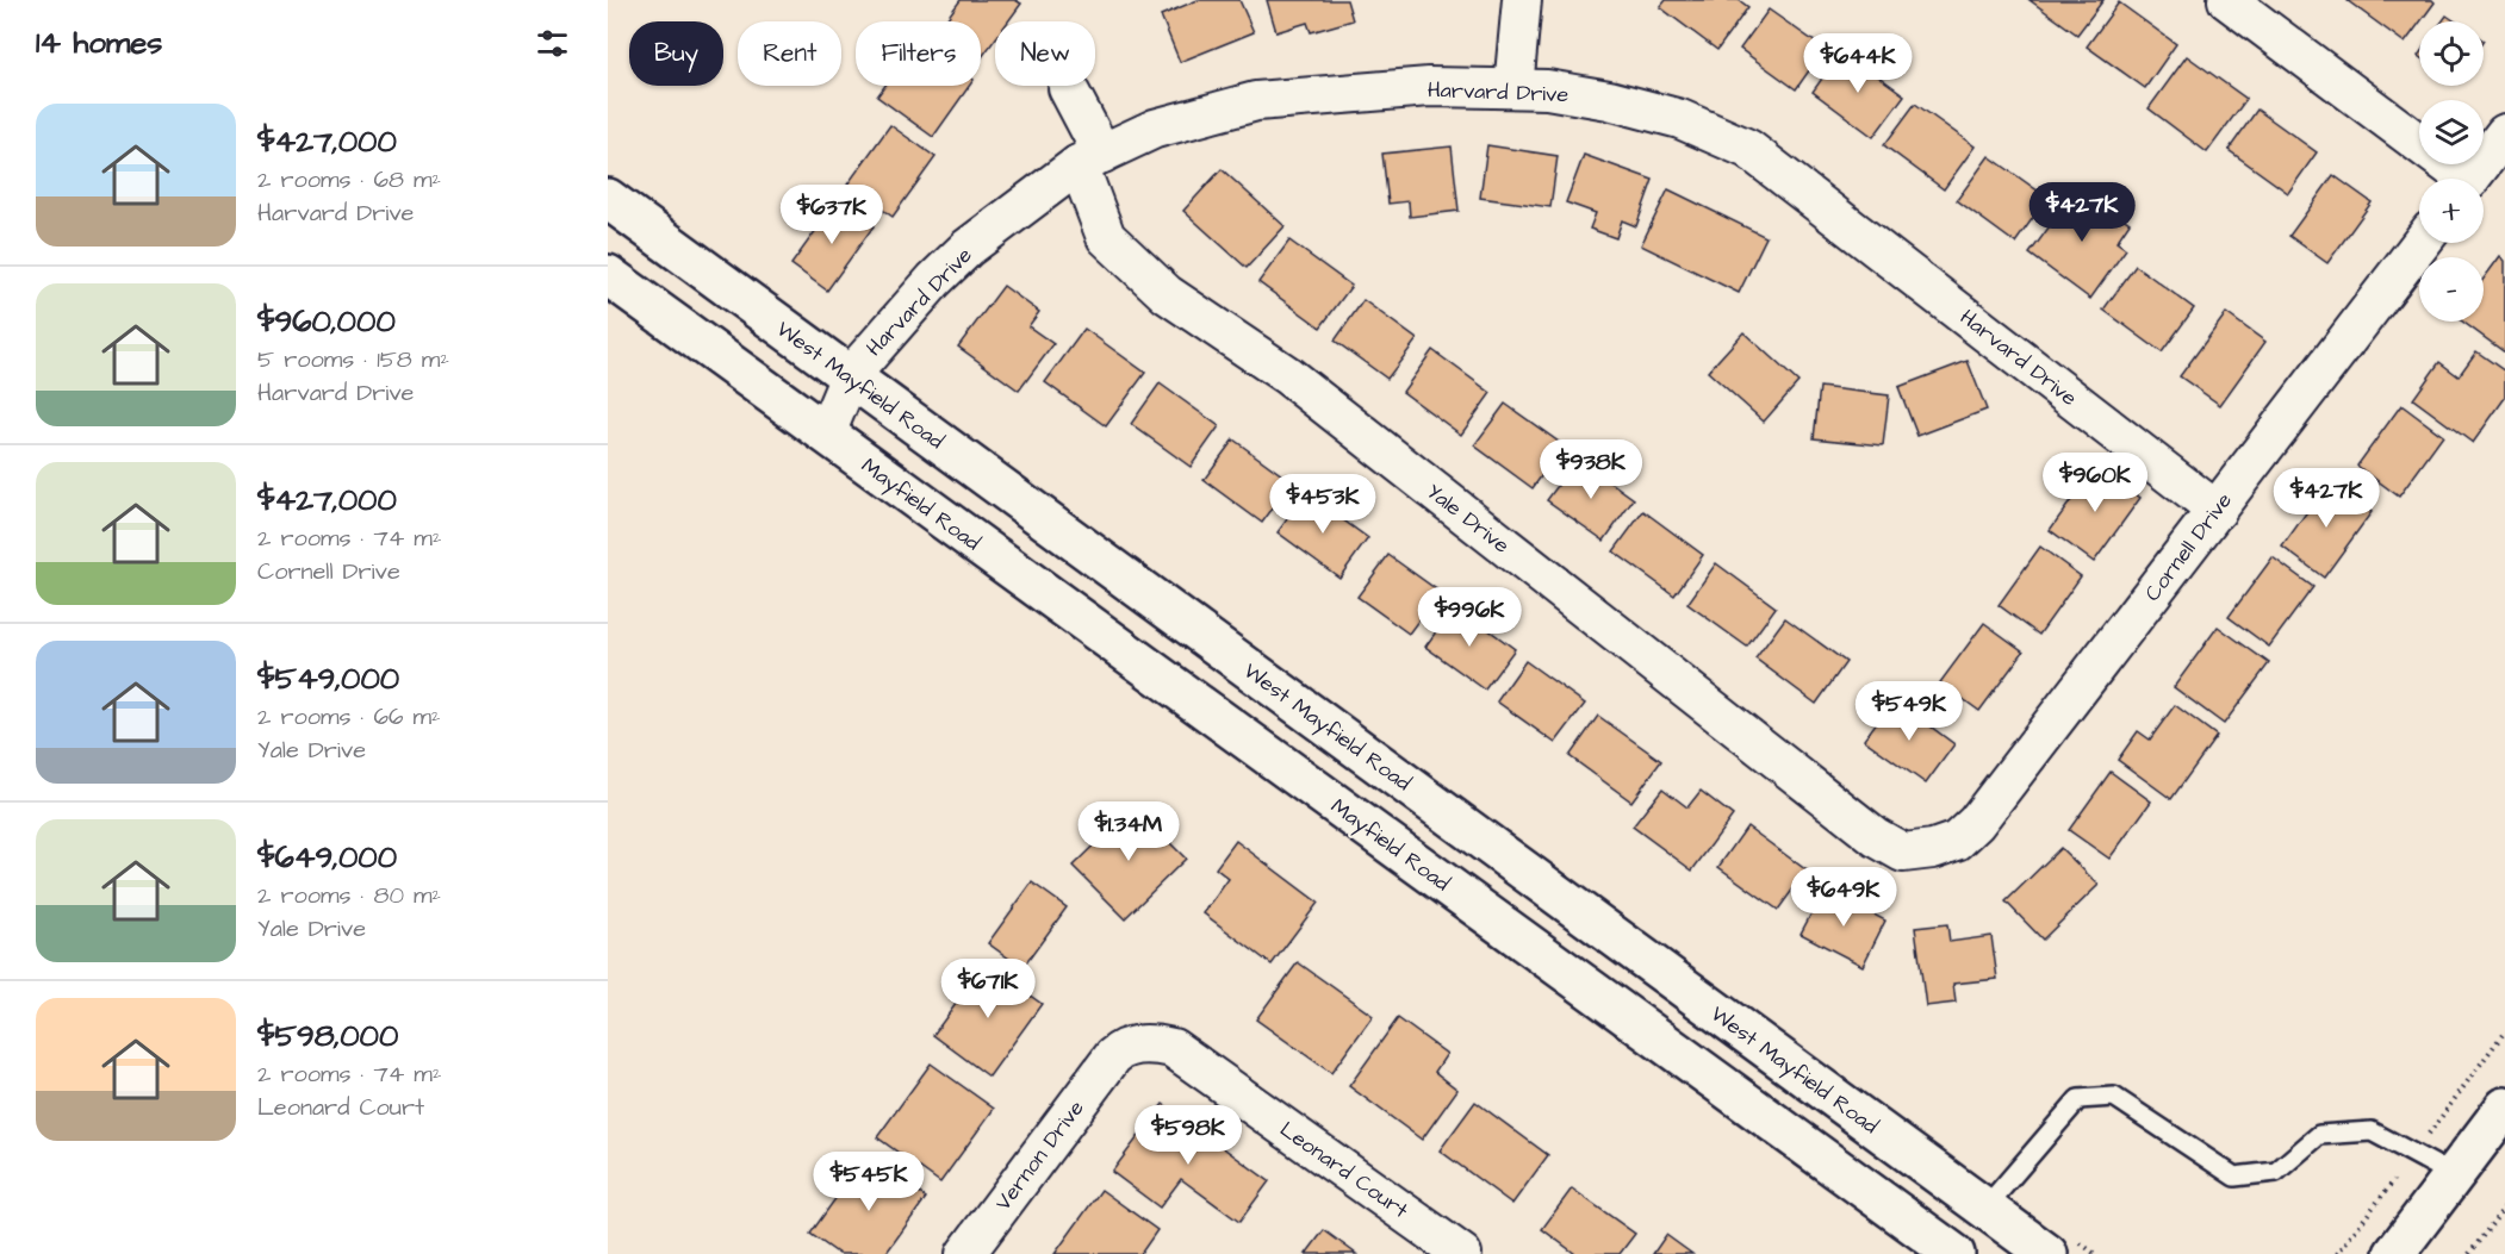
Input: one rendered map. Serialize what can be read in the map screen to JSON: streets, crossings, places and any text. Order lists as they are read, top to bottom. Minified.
{"streets":{"main road":["West Mayfield Road","Mayfield Road"],"street":["Harvard Drive","Yale Drive","Cornell Drive","Vernon Drive","Leonard Court"]},"crossings":[["Harvard Drive","West Mayfield Road"],["Harvard Drive","Mayfield Road"],["Harvard Drive","Yale Drive"],["Harvard Drive","Cornell Drive"],["Yale Drive","Cornell Drive"],["Vernon Drive","Leonard Court"]],"page":{"heading":"14 homes","map_buttons":["+","−"],"chip":["Buy","Rent","Filters","New"],"price":["$644K","$427K","$637K","$938K","$960K","$427K","$453K","$996K","$549K","$1.34M","$649K","$671K","$598K","$545K"],"list":[{"name":"$427,000","note":"2 rooms · 68 m² · Harvard Drive"},{"name":"$960,000","note":"5 rooms · 158 m² · Harvard Drive"},{"name":"$427,000","note":"2 rooms · 74 m² · Cornell Drive"},{"name":"$549,000","note":"2 rooms · 66 m² · Yale Drive"},{"name":"$649,000","note":"2 rooms · 80 m² · Yale Drive"},{"name":"$598,000","note":"2 rooms · 74 m² · Leonard Court"}]}}
